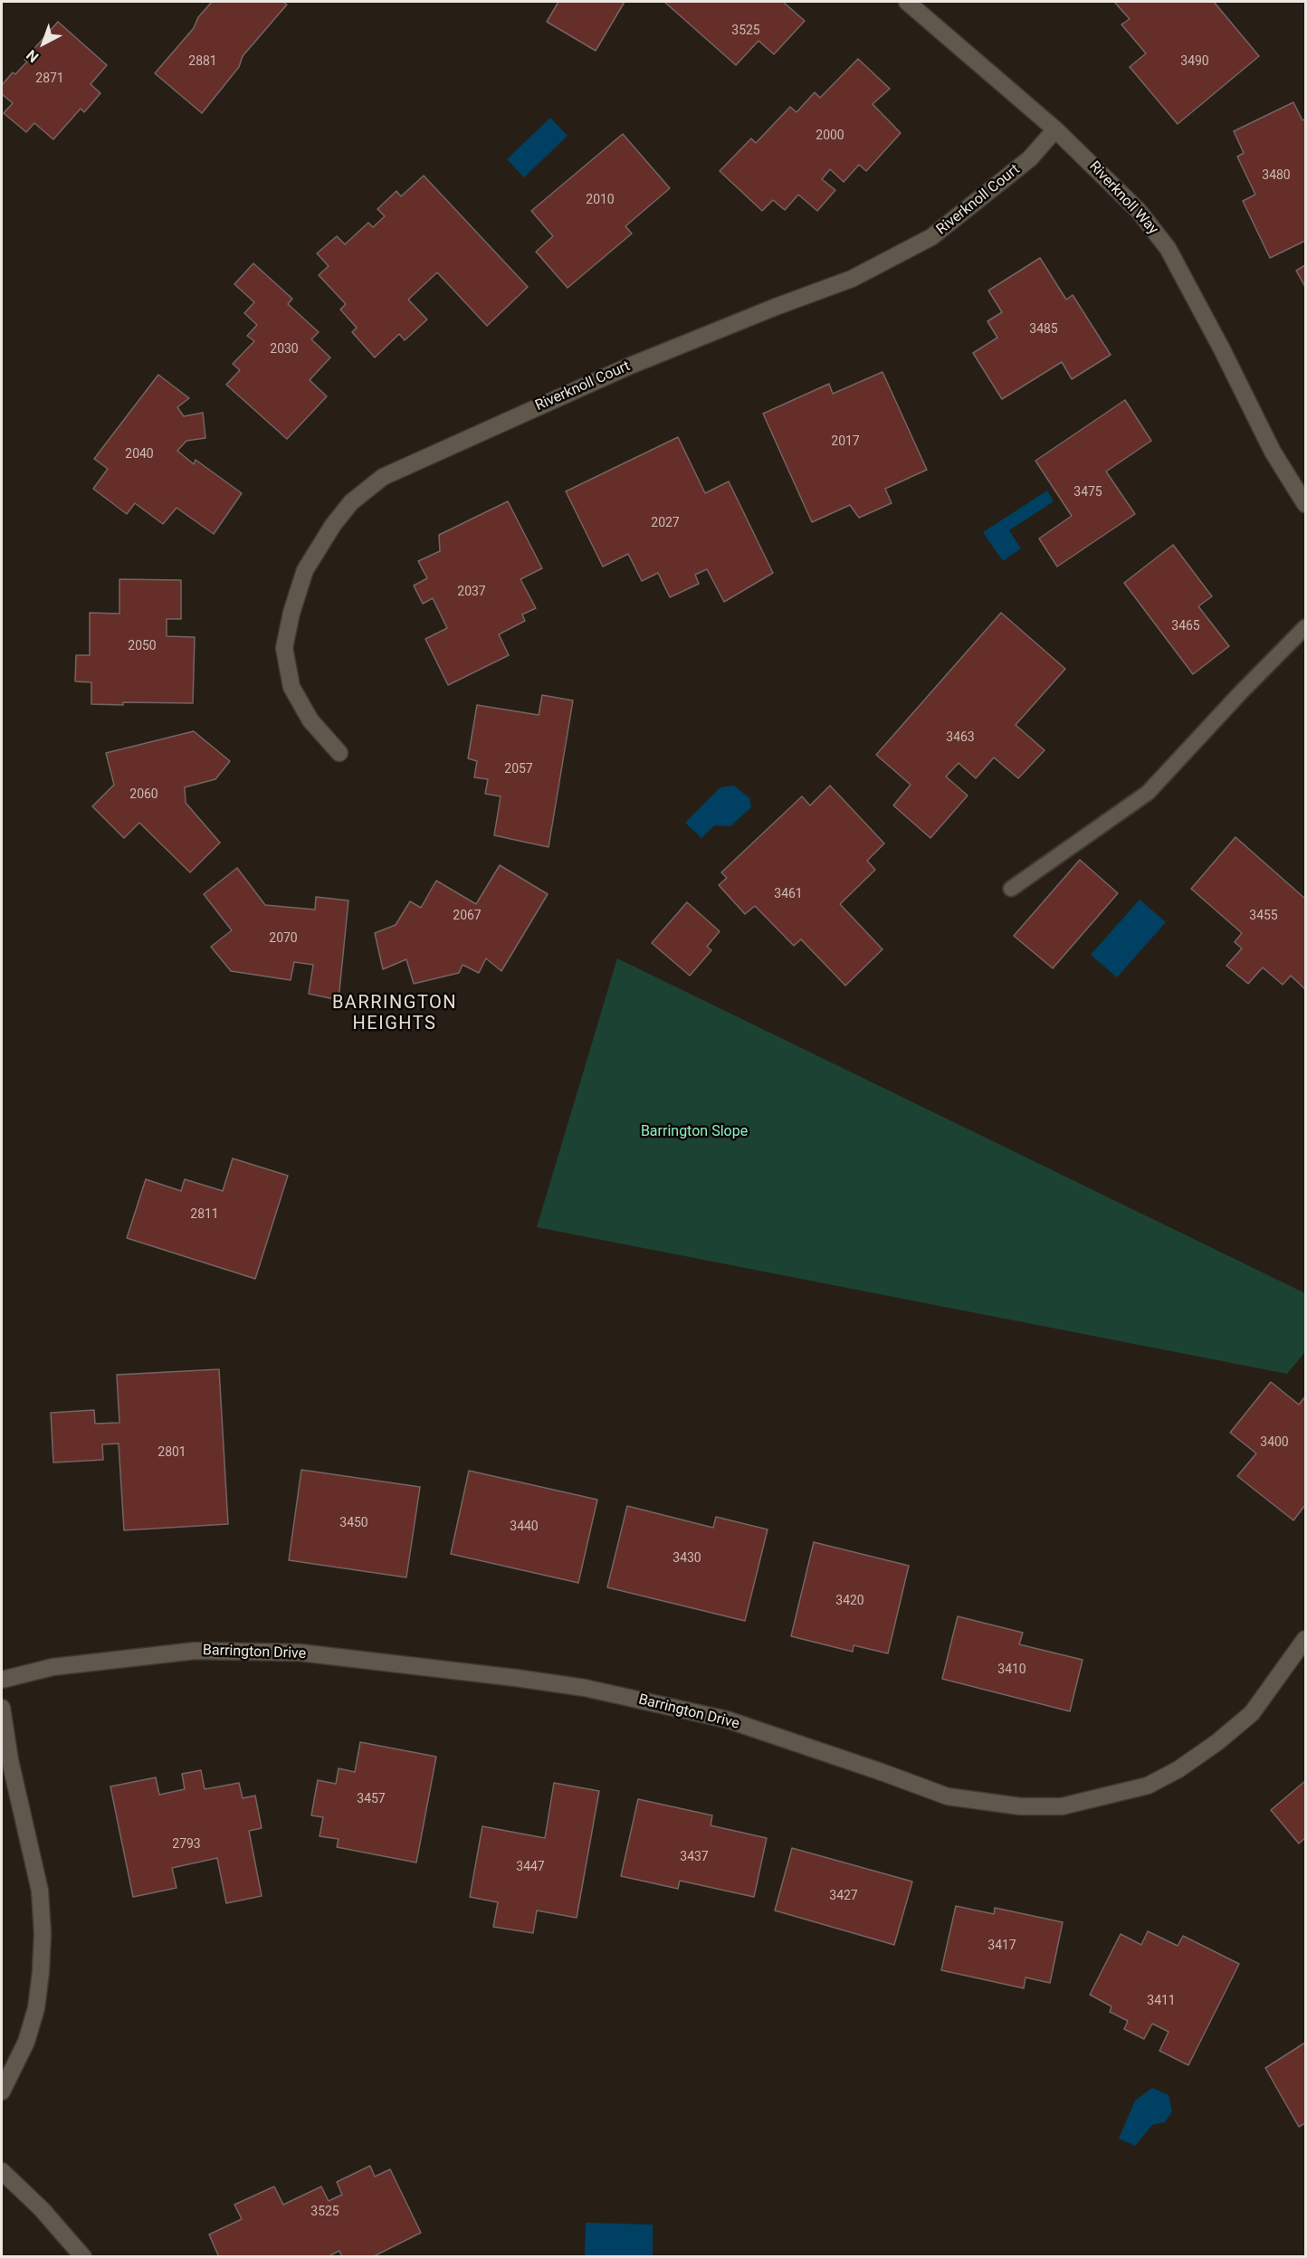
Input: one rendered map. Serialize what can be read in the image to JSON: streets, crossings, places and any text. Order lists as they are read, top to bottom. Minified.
{"streets":{"street":["Riverknoll Way","Riverknoll Court","Barrington Drive"]},"crossings":[["Riverknoll Way","Riverknoll Court"]],"districts":["BARRINGTON HEIGHTS"],"parks":["Barrington Slope"],"house_numbers":["3525","2881","3490","2871","2000","3480","2010","3485","2030","2017","2040","3475","2027","2037","3465","2050","3463","2057","2060","3461","2067","3455","2070","2811","3400","2801","3450","3440","3430","3420","3410","3457","2793","3437","3447","3427","3417","3411","3525"],"north":"bottom left"}
